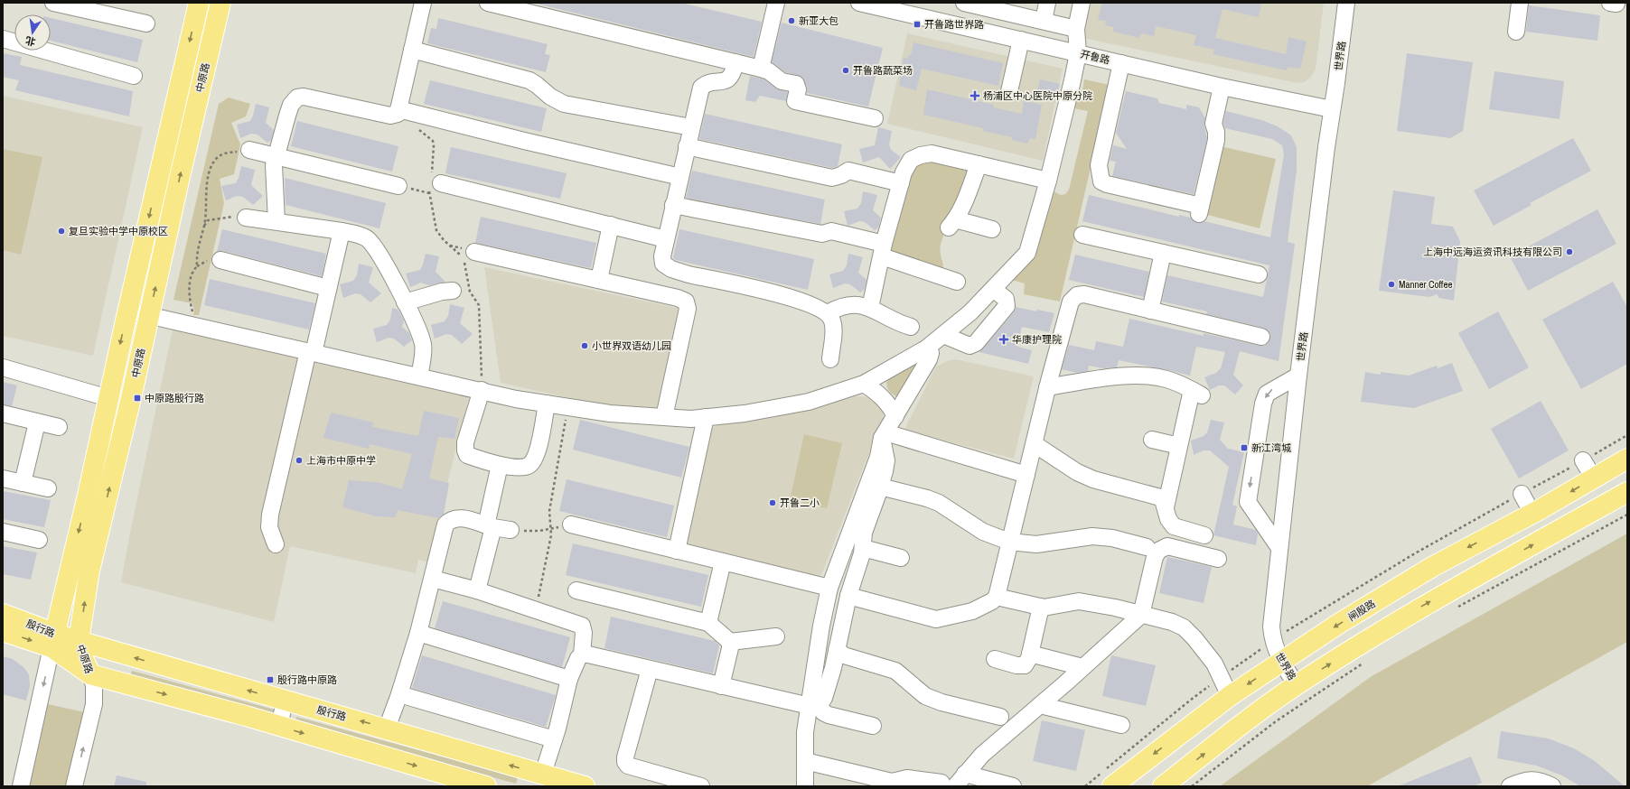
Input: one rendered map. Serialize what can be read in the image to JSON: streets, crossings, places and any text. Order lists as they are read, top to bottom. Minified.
{"streets":{"main road":["中原路","闸殷路","殷行路"],"street":["世界路","开鲁路"]},"crossings":[["世界路","开鲁路"],["世界路","闸殷路"],["中原路","殷行路"]],"places":{"other":["新亚大包","开鲁路蔬菜场","复旦实验中学中原校区","上海中远海运资讯科技有限公司","Manner Coffee","小世界双语幼儿园","上海市中原中学","开鲁二小"],"transit":["开鲁路世界路","中原路殷行路","新江湾城","殷行路中原路"],"health":["杨浦区中心医院中原分院","华康护理院"]},"north":"bottom"}
